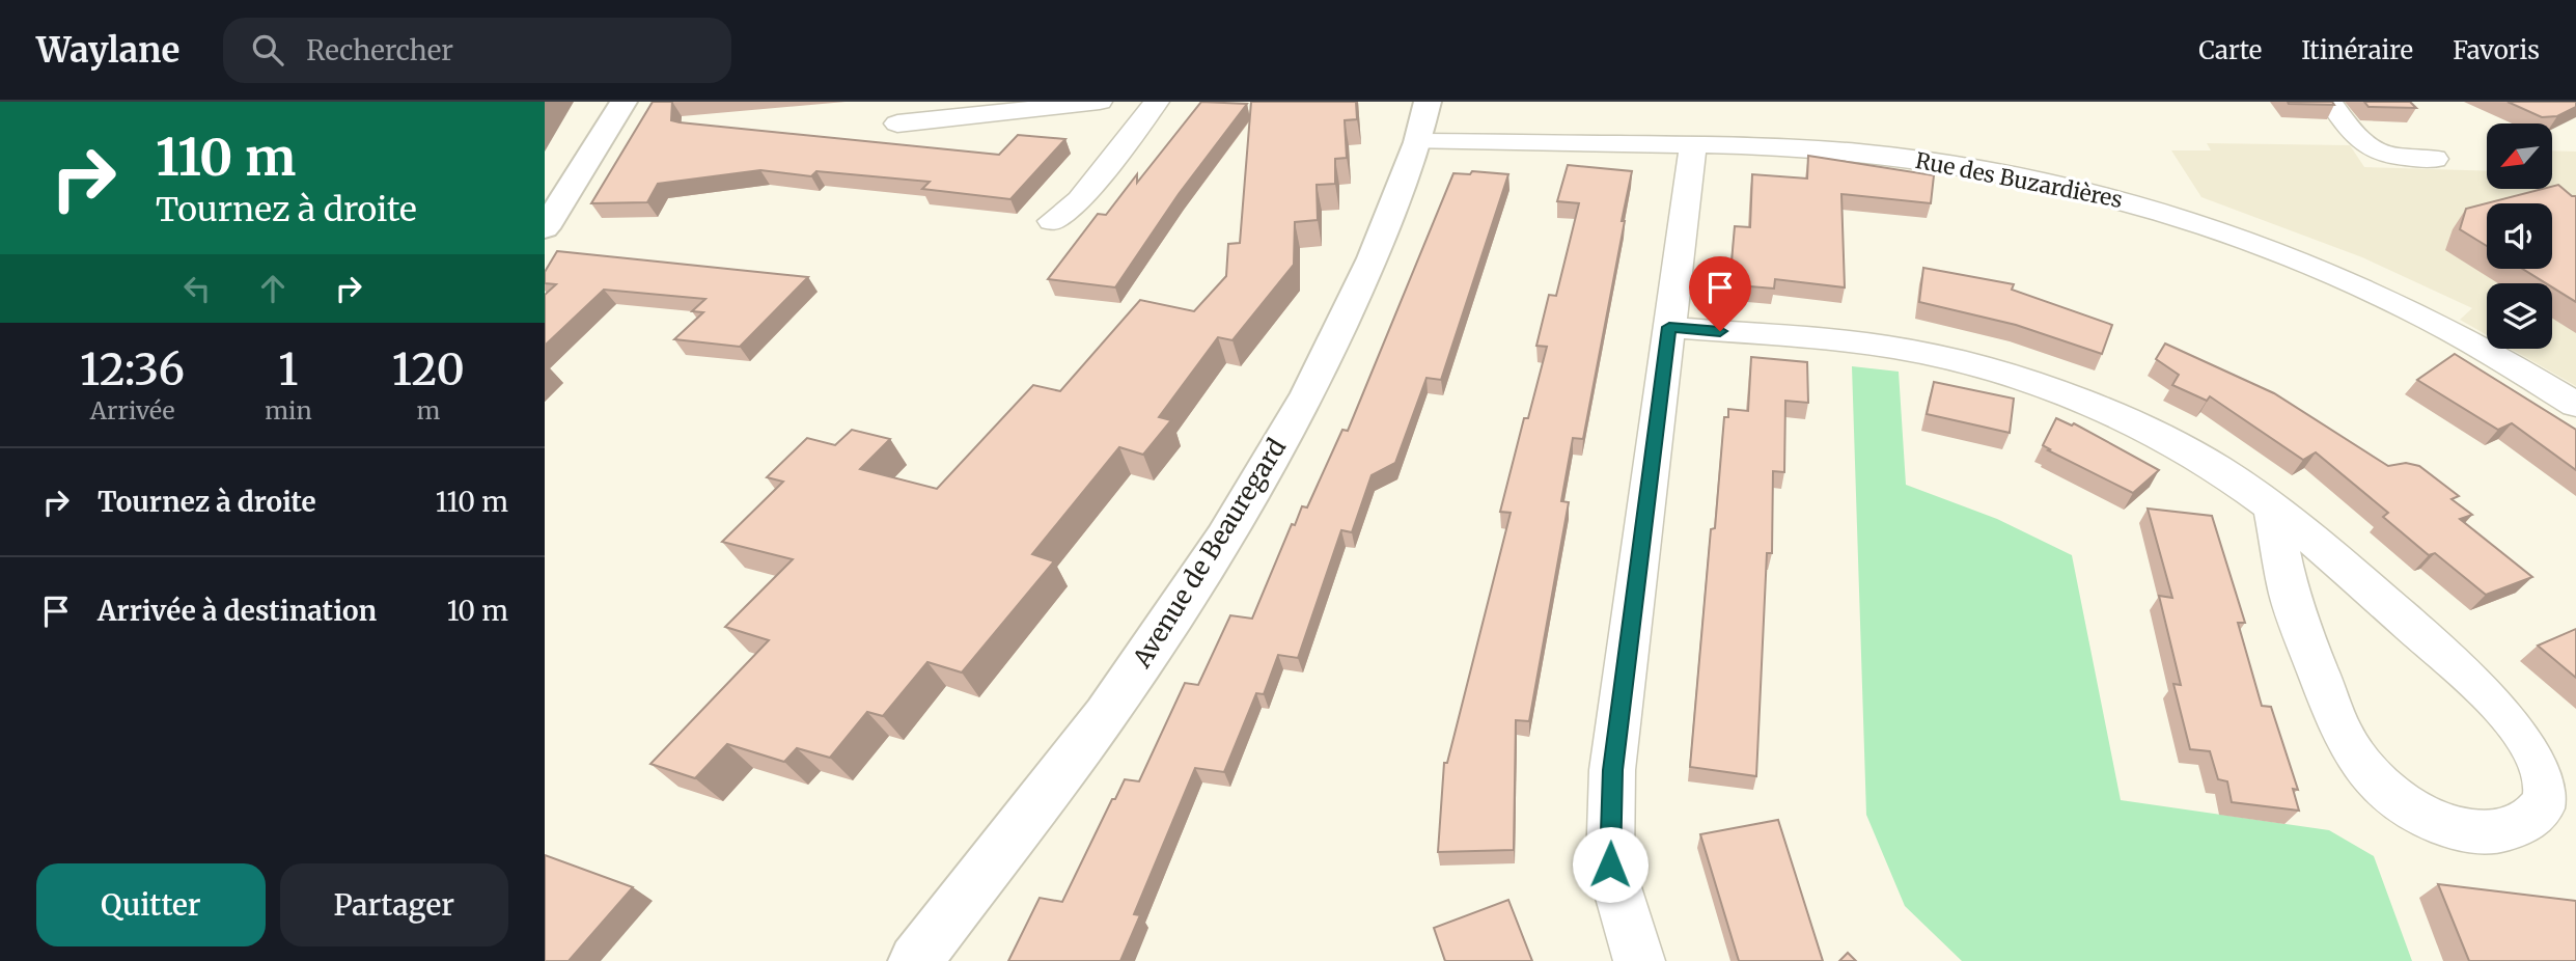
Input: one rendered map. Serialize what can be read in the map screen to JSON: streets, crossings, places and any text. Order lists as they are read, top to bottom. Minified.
{"streets":{"street":["Rue des Buzardières","Avenue de Beauregard"]},"crossings":[["Rue des Buzardières","Avenue de Beauregard"]],"north":"bottom left","page":{"header":"Waylane","search":"Rechercher","nav":["Carte","Itinéraire","Favoris"],"turn":["110 m","Tournez à droite"],"eta":["12:36","Arrivée","1","min","120","m"],"list":[{"name":"Tournez à droite","value":"110 m"},{"name":"Arrivée à destination","value":"10 m"}],"buttons":["Quitter","Partager"]}}
